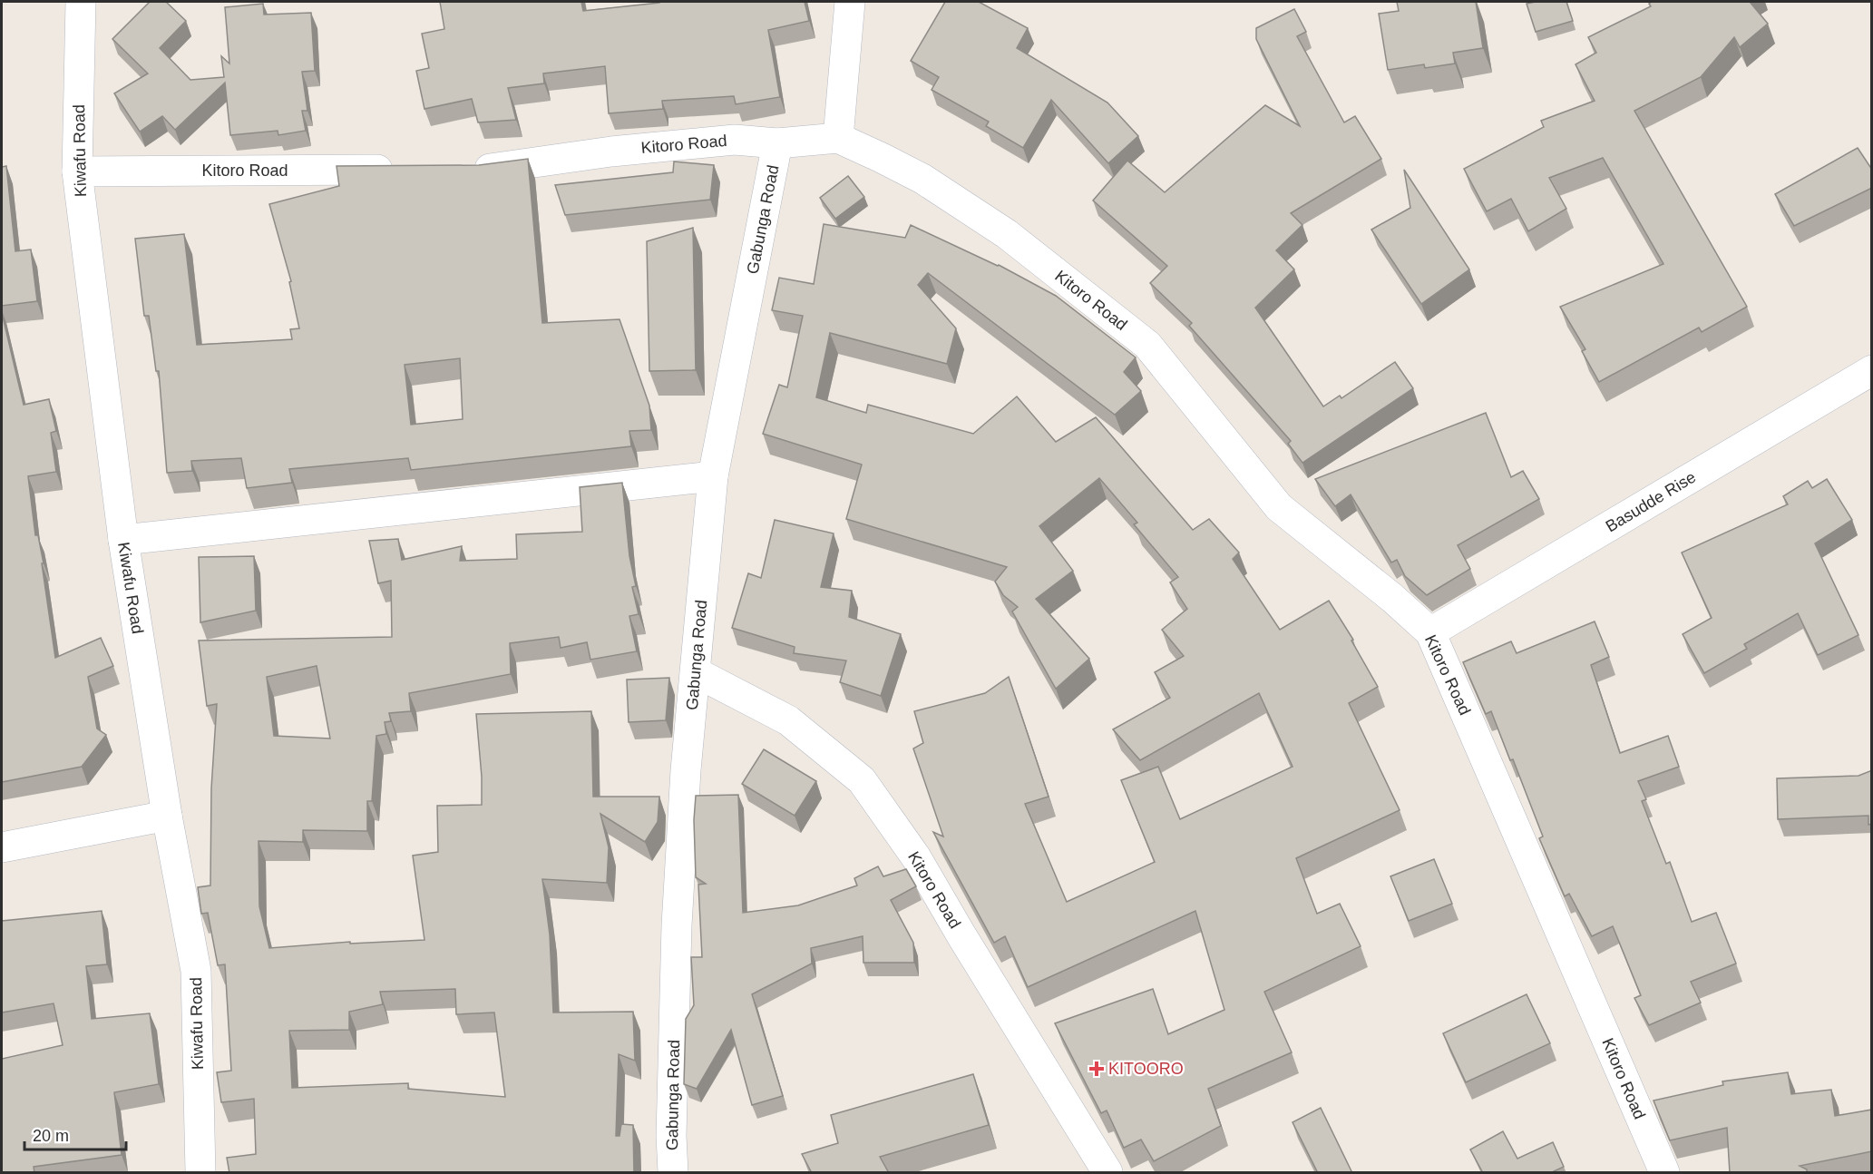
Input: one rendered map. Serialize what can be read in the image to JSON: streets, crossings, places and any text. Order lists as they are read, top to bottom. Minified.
{"streets":{"street":["Kitoro Road","Kiwafu Road","Gabunga Road","Basudde Rise"]},"crossings":[["Kitoro Road","Kiwafu Road"],["Kitoro Road","Gabunga Road"],["Kitoro Road","Basudde Rise"]],"places":{"health":["KITOORO"]},"scale_bar":"20 m"}
